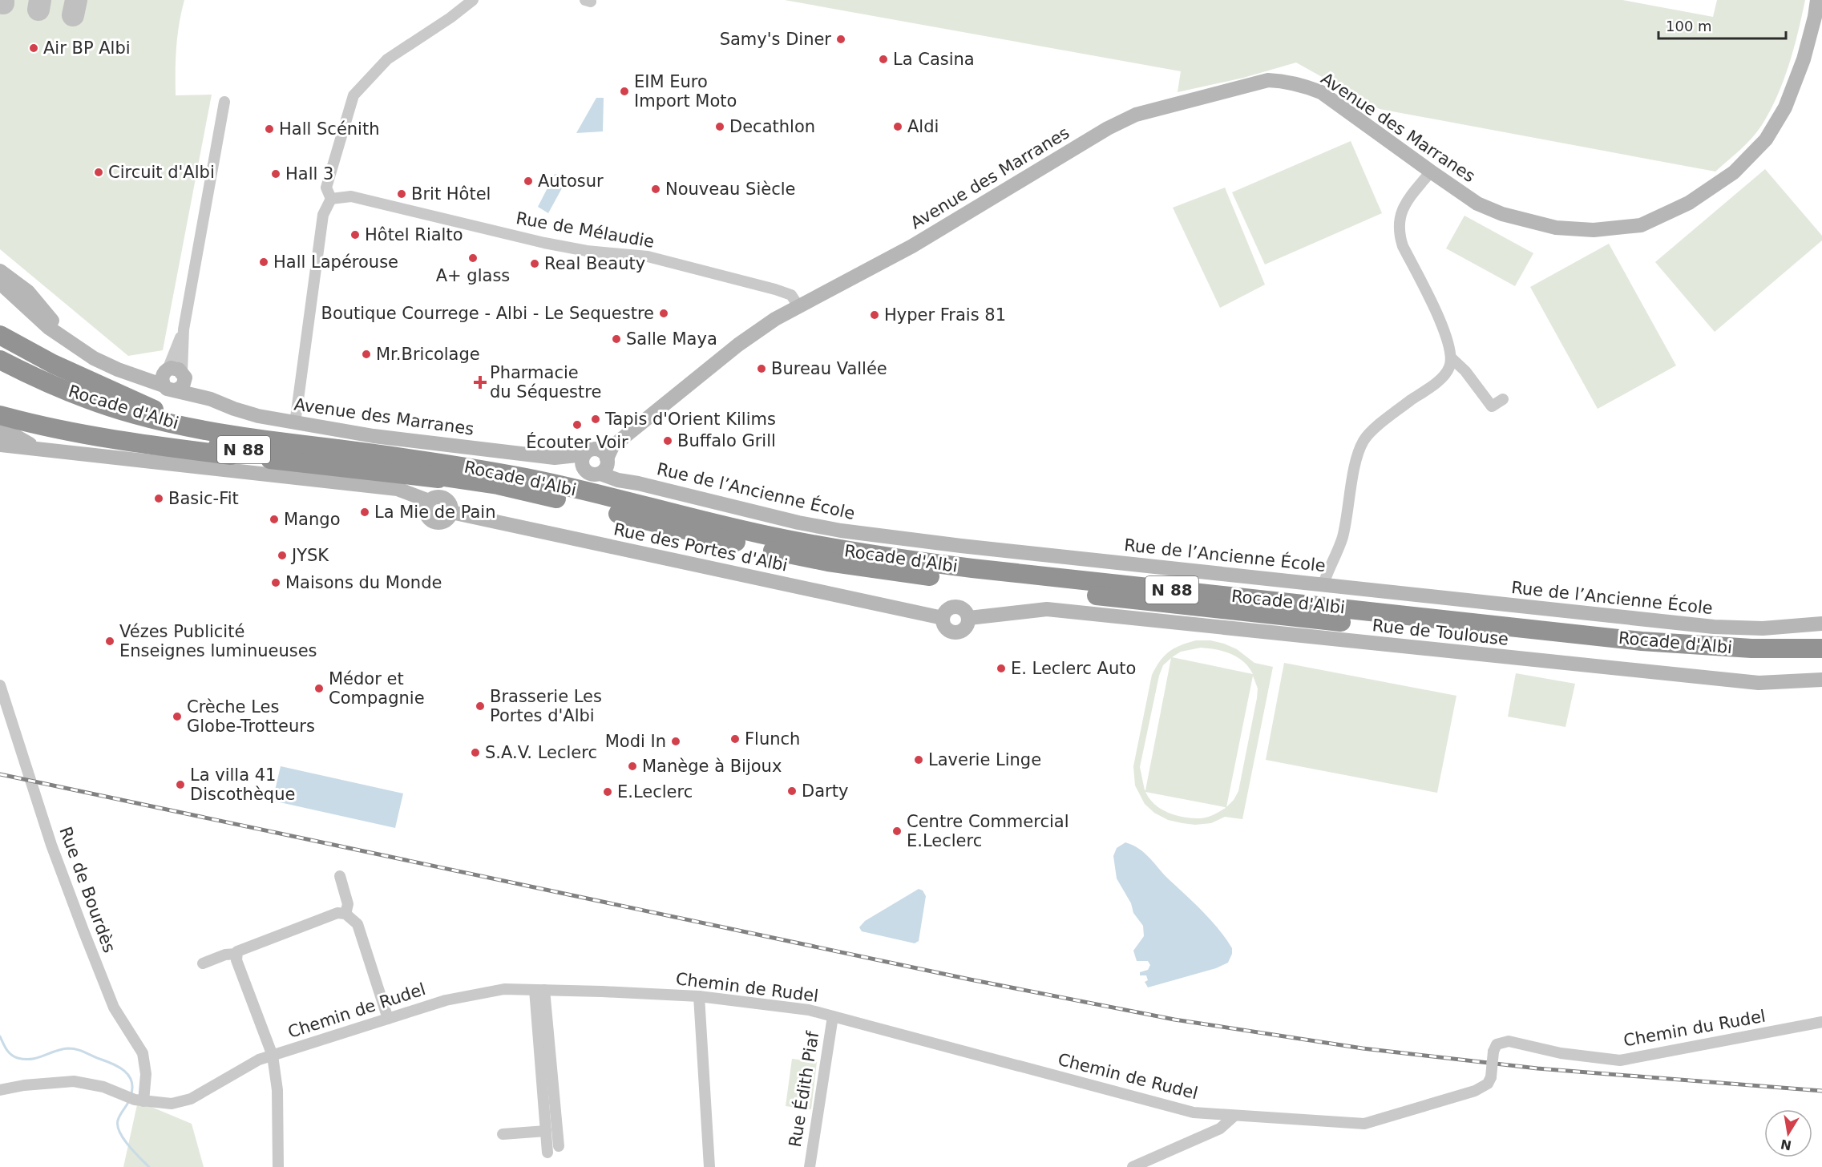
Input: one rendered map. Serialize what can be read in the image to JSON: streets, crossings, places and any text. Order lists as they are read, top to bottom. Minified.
{"streets":{"highway":["Rocade d'Albi","N 88"],"street":["Avenue des Marranes","Rue de Mélaudie","Rue de l’Ancienne École","Rue des Portes d'Albi","Rue de Toulouse","Rue de Bourdès","Chemin de Rudel","Chemin du Rudel","Rue Édith Piaf"]},"crossings":[["Avenue des Marranes","Rue de Mélaudie"],["Avenue des Marranes","Rue de l’Ancienne École"],["Rue des Portes d'Albi","Rue de Toulouse"],["Rue de Bourdès","Chemin de Rudel"],["Chemin de Rudel","Chemin du Rudel"],["Chemin de Rudel","Rue Édith Piaf"]],"places":{"other":["Samy's Diner","Air BP Albi","La Casina","EIM Euro Import Moto","Decathlon","Aldi","Hall Scénith","Circuit d'Albi","Hall 3","Autosur","Nouveau Siècle","Brit Hôtel","Hôtel Rialto","A+ glass","Hall Lapérouse","Real Beauty","Boutique Courrege - Albi - Le Sequestre","Hyper Frais 81","Salle Maya","Mr.Bricolage","Bureau Vallée","Tapis d'Orient Kilims","Écouter Voir","Buffalo Grill","Basic-Fit","La Mie de Pain","Mango","JYSK","Maisons du Monde","Vézes Publicité Enseignes luminueuses","E. Leclerc Auto","Médor et Compagnie","Brasserie Les Portes d'Albi","Crèche Les Globe-Trotteurs","Flunch","Modi In","S.A.V. Leclerc","Laverie Linge","Manège à Bijoux","La villa 41 Discothèque","Darty","E.Leclerc","Centre Commercial E.Leclerc"],"health":["Pharmacie du Séquestre"]},"scale_bar":"100 m","north":"bottom"}
